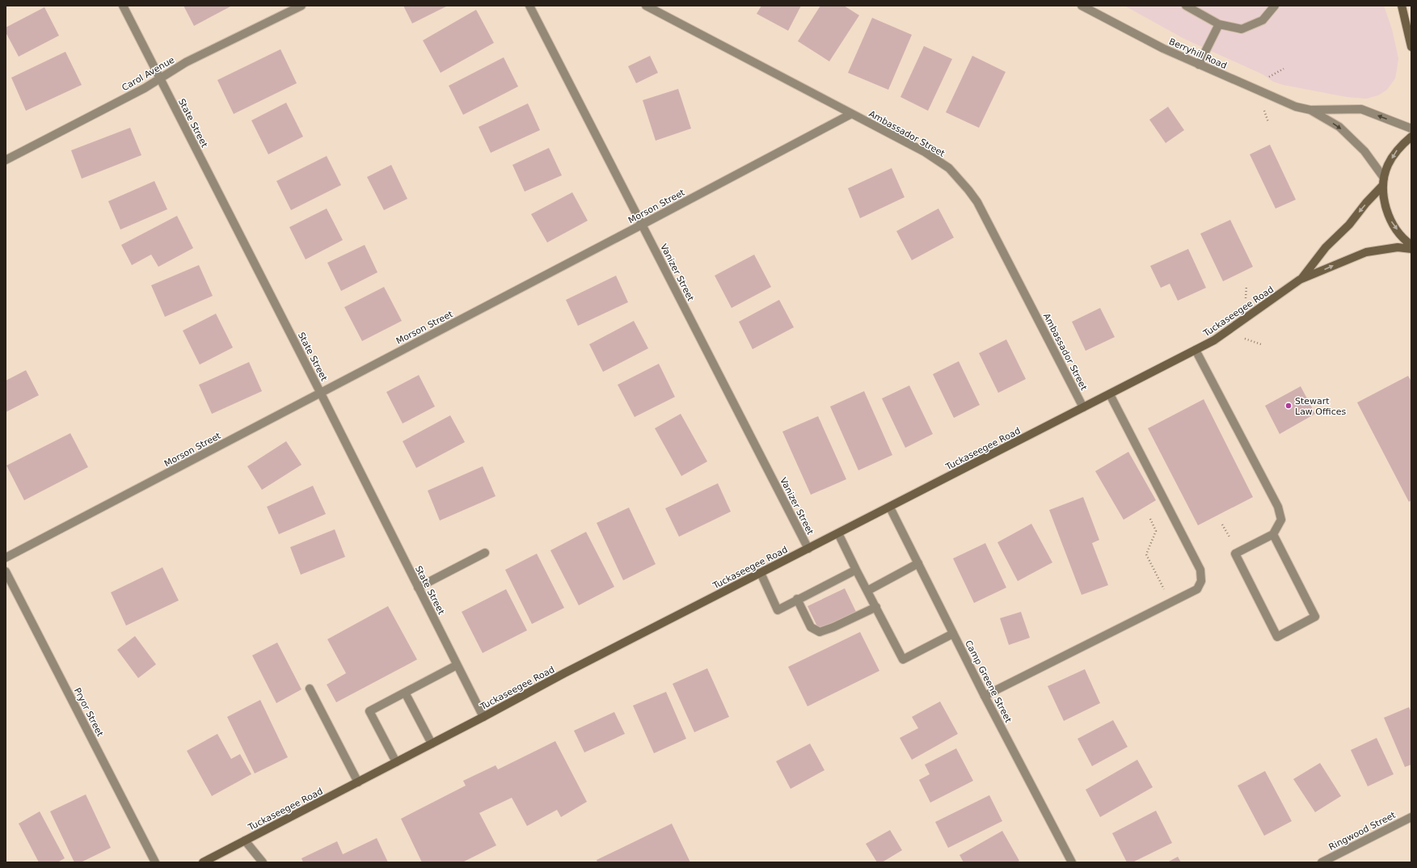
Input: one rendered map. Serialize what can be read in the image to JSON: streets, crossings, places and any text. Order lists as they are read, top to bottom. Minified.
{"streets":{"main road":["Tuckaseegee Road"],"street":["Berryhill Road","Carol Avenue","State Street","Ambassador Street","Morson Street","Vanizer Street","Camp Greene Street","Pryor Street","Ringwood Street"]},"crossings":[["Berryhill Road","Tuckaseegee Road"],["Carol Avenue","State Street"],["State Street","Morson Street"],["State Street","Tuckaseegee Road"],["Ambassador Street","Morson Street"],["Ambassador Street","Tuckaseegee Road"],["Morson Street","Vanizer Street"],["Vanizer Street","Tuckaseegee Road"],["Tuckaseegee Road","Camp Greene Street"]],"places":["Stewart Law Offices"]}
